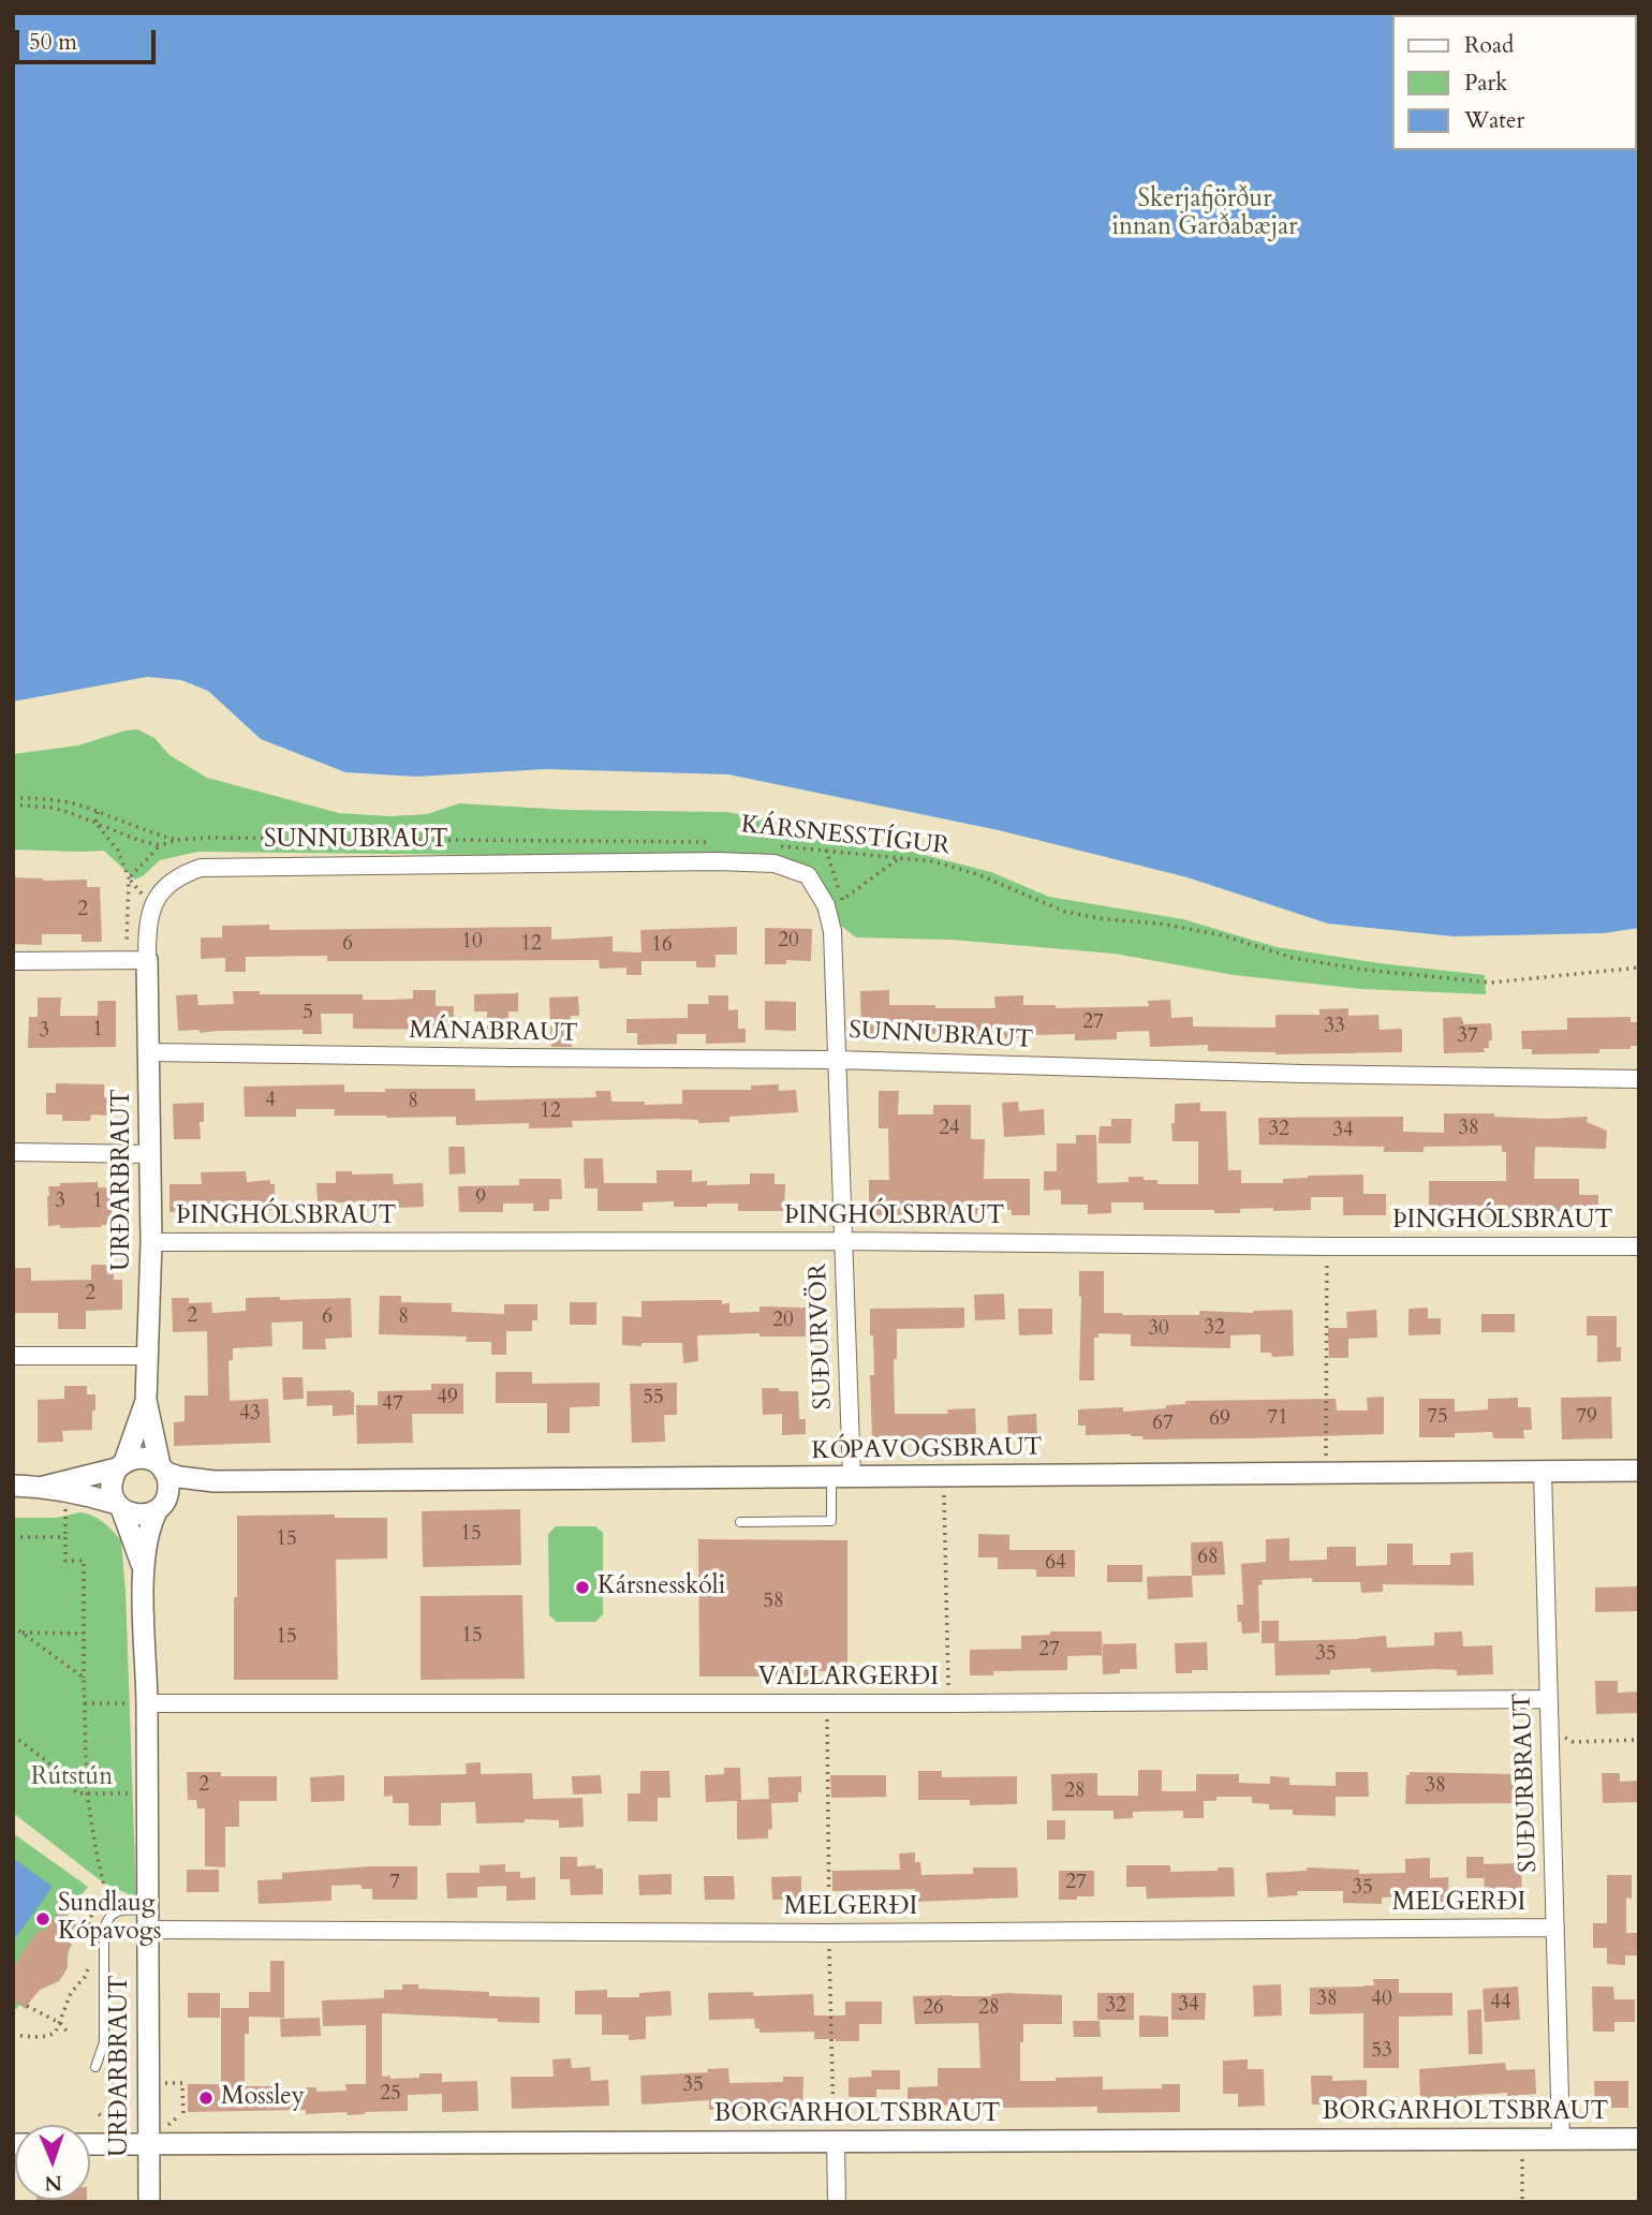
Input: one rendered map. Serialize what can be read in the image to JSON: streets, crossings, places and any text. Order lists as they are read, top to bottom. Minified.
{"streets":{"street":["SUNNUBRAUT","MÁNABRAUT","URÐARBRAUT","ÞINGHÓLSBRAUT","SUÐURVÖR","KÓPAVOGSBRAUT","VALLARGERÐI","SUÐURBRAUT","MELGERÐI","BORGARHOLTSBRAUT"],"path":["KÁRSNESSTÍGUR"]},"crossings":[["SUNNUBRAUT","MÁNABRAUT"],["SUNNUBRAUT","SUÐURVÖR"],["MÁNABRAUT","URÐARBRAUT"],["MÁNABRAUT","SUÐURVÖR"],["URÐARBRAUT","ÞINGHÓLSBRAUT"],["URÐARBRAUT","KÓPAVOGSBRAUT"],["URÐARBRAUT","VALLARGERÐI"],["URÐARBRAUT","MELGERÐI"],["URÐARBRAUT","BORGARHOLTSBRAUT"],["ÞINGHÓLSBRAUT","SUÐURVÖR"],["SUÐURVÖR","KÓPAVOGSBRAUT"],["KÓPAVOGSBRAUT","SUÐURBRAUT"],["VALLARGERÐI","SUÐURBRAUT"],["SUÐURBRAUT","MELGERÐI"],["SUÐURBRAUT","BORGARHOLTSBRAUT"]],"parks":["Skerjafjörður innan Garðabæjar","Rútstún"],"places":["Kársnesskóli","Sundlaug Kópavogs","Mossley"],"house_numbers":["2","20","10","6","12","16","5","27","33","1","3","37","4","8","12","24","38","32","34","9","3","1","2","2","6","8","20","32","30","49","55","47","43","75","79","71","69","67","15","15","68","64","58","15","15","27","35","2","38","28","7","27","35","38","40","44","34","32","26","28","53","35","25"],"legend":["Road","Park","Water"],"scale_bar":"50 m","north":"bottom"}
